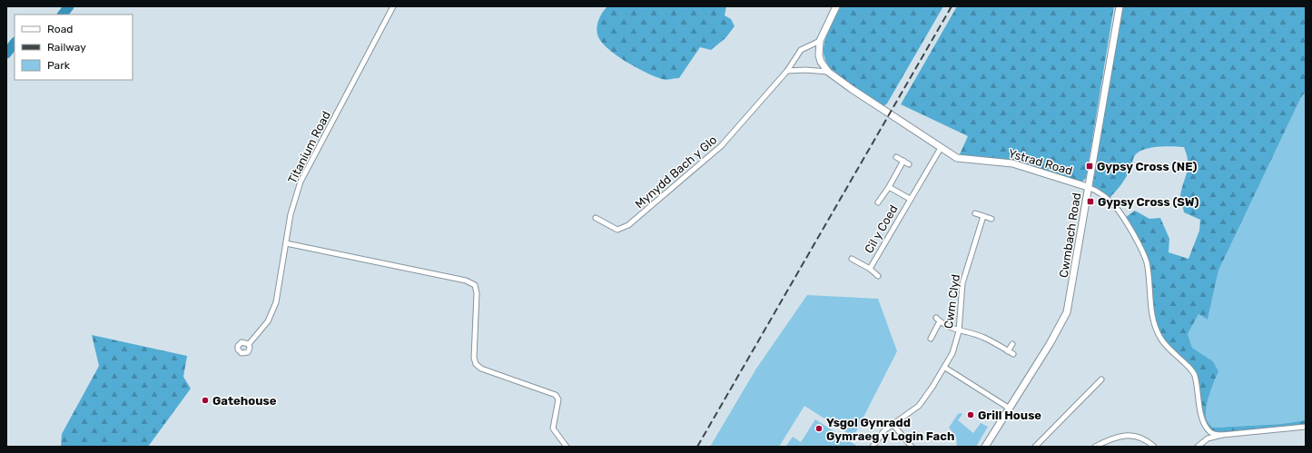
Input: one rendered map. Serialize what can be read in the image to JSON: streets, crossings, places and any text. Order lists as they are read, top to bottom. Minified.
{"streets":{"main road":["Ystrad Road","Cwmbach Road"],"street":["Titanium Road","Mynydd Bach y Glo","Cil y Coed","Cwm Clyd"]},"crossings":[["Ystrad Road","Mynydd Bach y Glo"],["Ystrad Road","Cil y Coed"],["Ystrad Road","Cwmbach Road"]],"places":{"transit":["Gypsy Cross (NE)","Gypsy Cross (SW)"],"other":["Gatehouse","Grill House","Ysgol Gynradd Gymraeg y Login Fach"]},"legend":["Road","Railway","Park"]}
